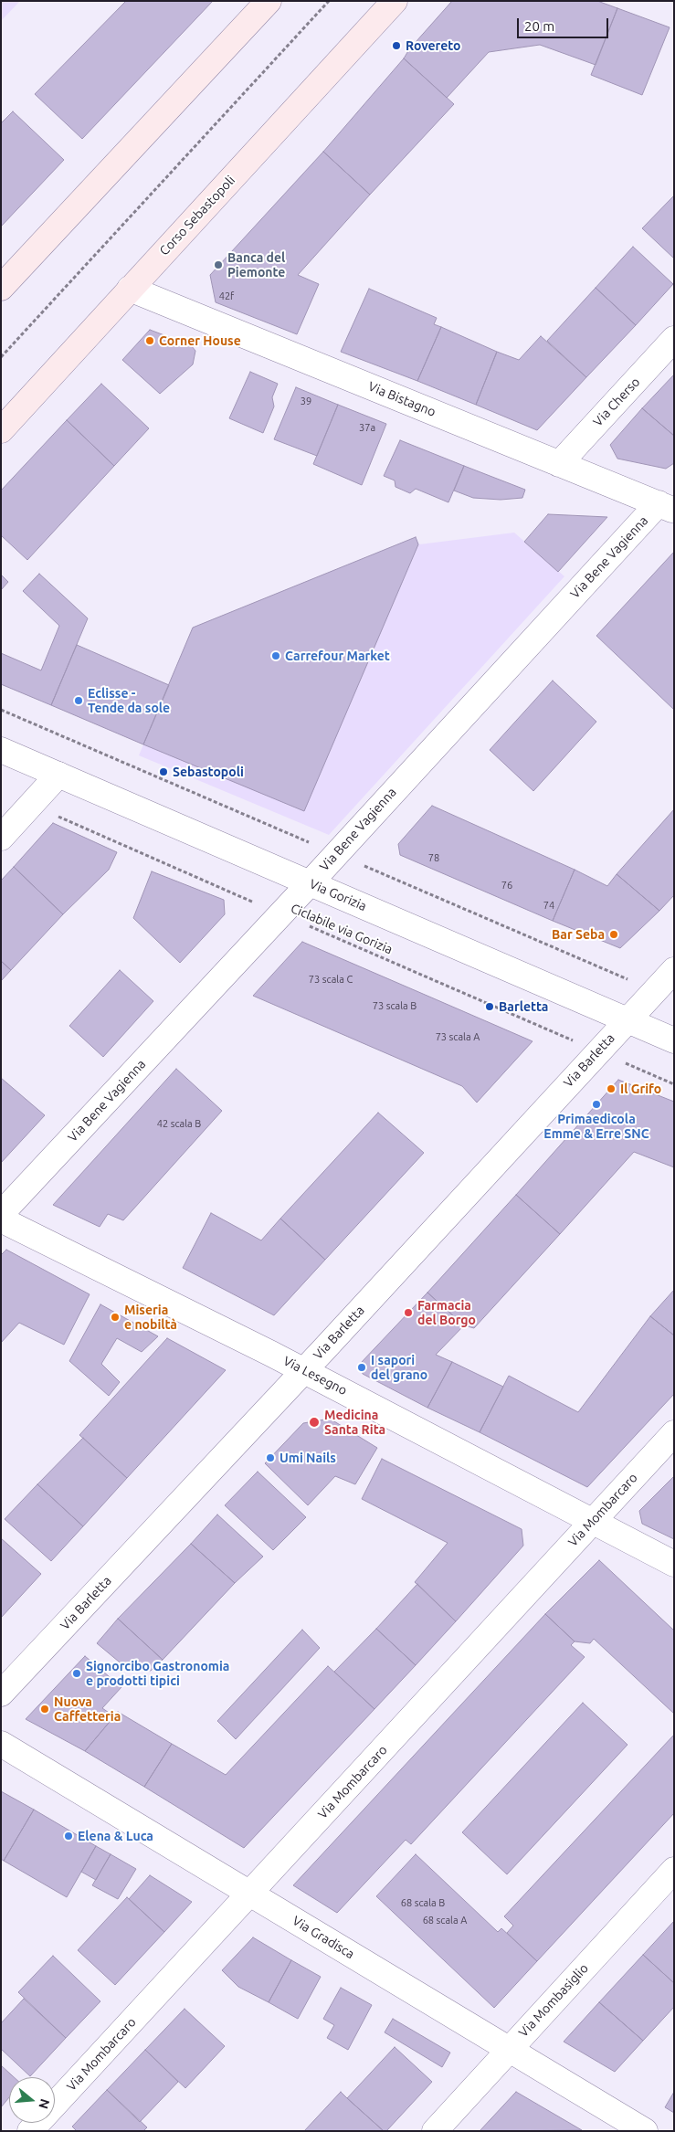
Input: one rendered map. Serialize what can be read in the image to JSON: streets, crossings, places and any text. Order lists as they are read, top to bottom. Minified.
{"streets":{"main road":["Corso Sebastopoli"],"street":["Via Bistagno","Via Cherso","Via Bene Vagienna","Via Gorizia","Via Barletta","Via Lesegno","Via Mombarcaro","Via Gradisca","Via Mombasiglio"],"path":["Ciclabile via Gorizia"]},"crossings":[["Corso Sebastopoli","Via Bistagno"],["Via Bistagno","Via Cherso"],["Via Bistagno","Via Bene Vagienna"],["Via Bene Vagienna","Via Gorizia"],["Via Bene Vagienna","Ciclabile via Gorizia"],["Via Gorizia","Via Barletta"],["Ciclabile via Gorizia","Via Barletta"],["Via Barletta","Via Lesegno"],["Via Lesegno","Via Mombarcaro"],["Via Mombarcaro","Via Gradisca"],["Via Gradisca","Via Mombasiglio"]],"places":["Rovereto","Banca del Piemonte","Corner House","Carrefour Market","Eclisse - Tende da sole","Sebastopoli","Bar Seba","Barletta","Il Grifo","Primaedicola Emme & Erre SNC","Farmacia del Borgo","Miseria e nobiltà","I sapori del grano","Medicina Santa Rita","Umi Nails","Signorcibo Gastronomia e prodotti tipici","Nuova Caffetteria","Elena & Luca"],"house_numbers":["42f","39","37a","78","76","74","73 scala C","73 scala B","73 scala A","42 scala B","68 scala B","68 scala A"],"scale_bar":"20 m","north":"right"}
